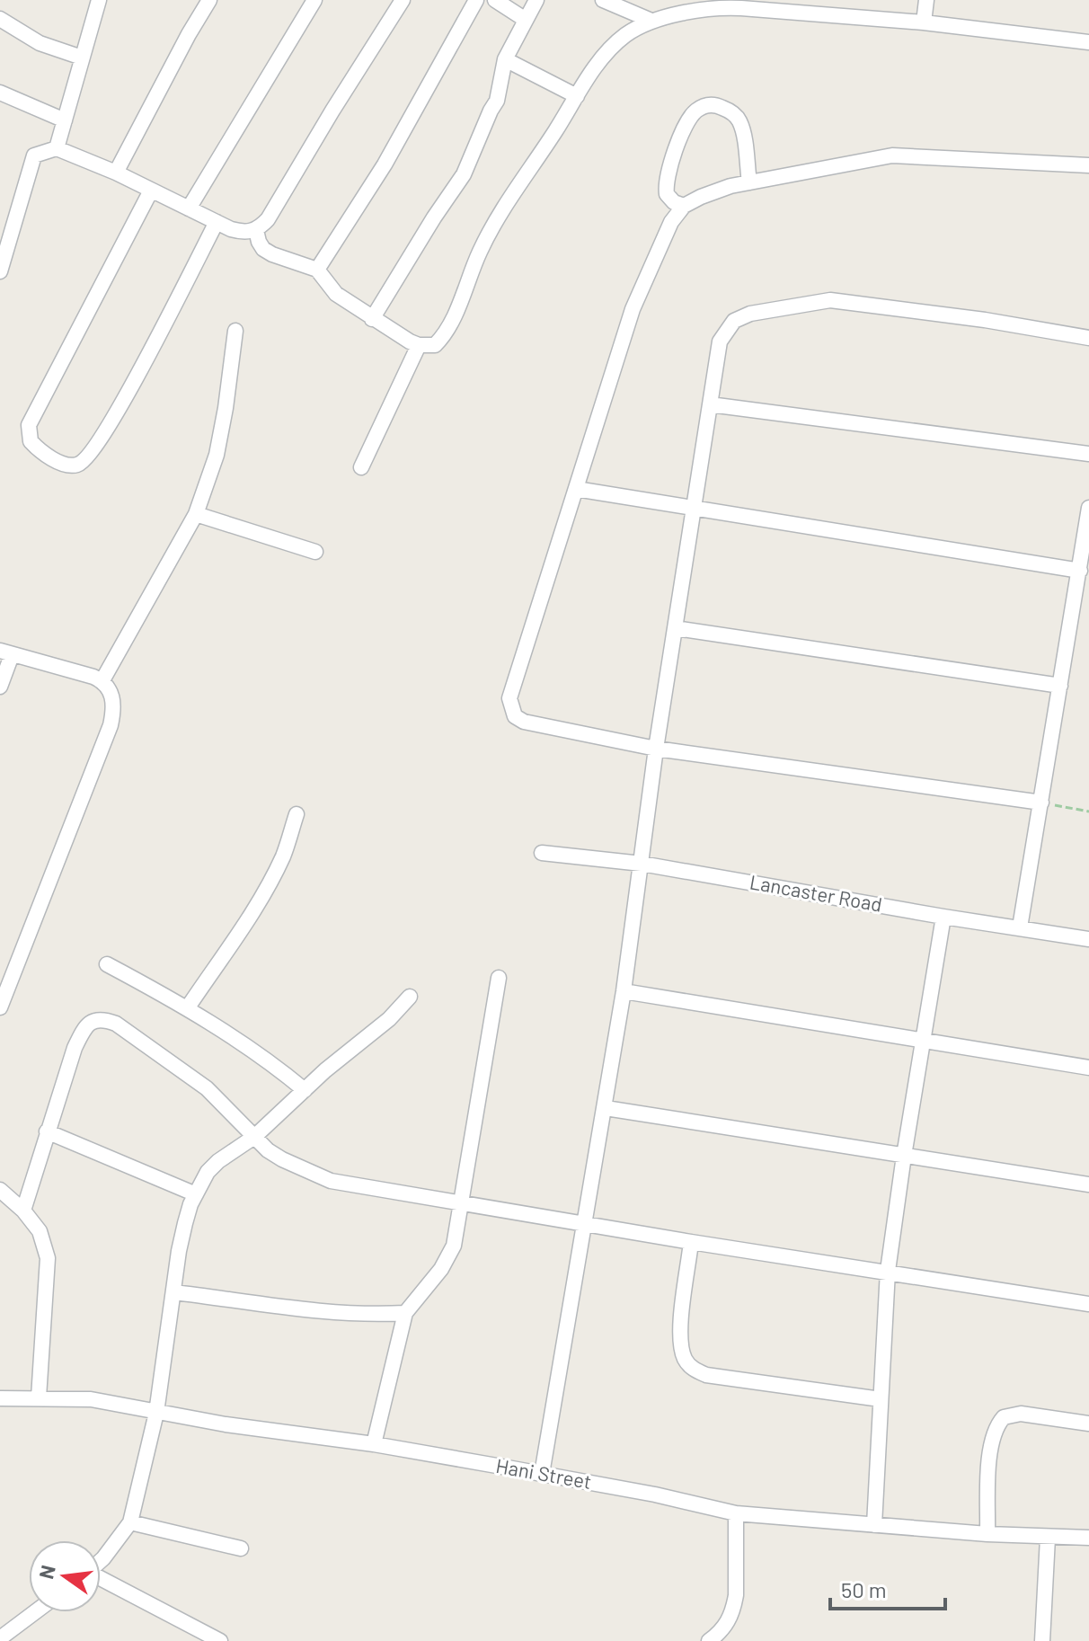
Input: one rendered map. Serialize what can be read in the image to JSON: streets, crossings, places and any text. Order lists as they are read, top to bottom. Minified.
{"streets":{"street":["Lancaster Road","Hani Street"]},"scale_bar":"50 m","north":"left"}
